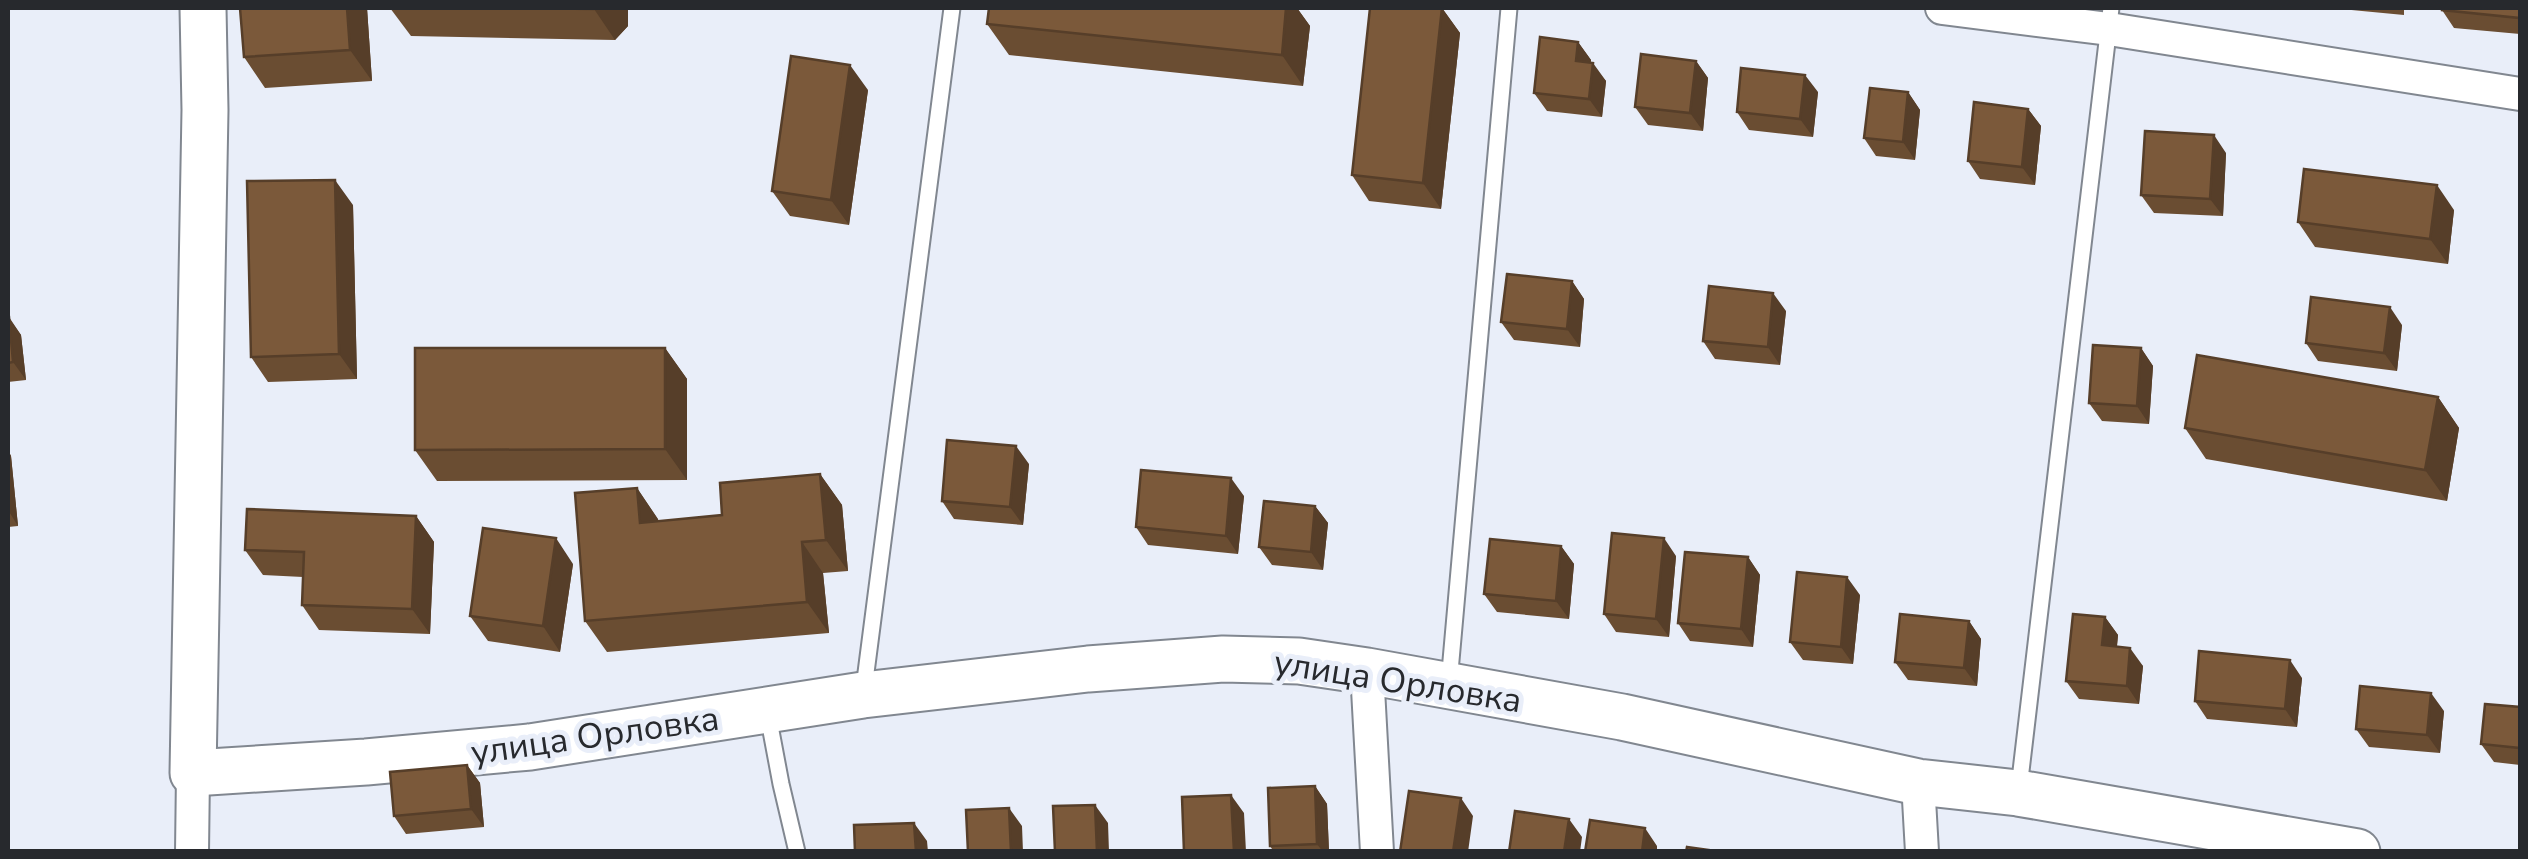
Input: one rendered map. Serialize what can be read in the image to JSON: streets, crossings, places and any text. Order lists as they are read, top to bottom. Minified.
{"streets":{"street":["улица Орловка"]}}
